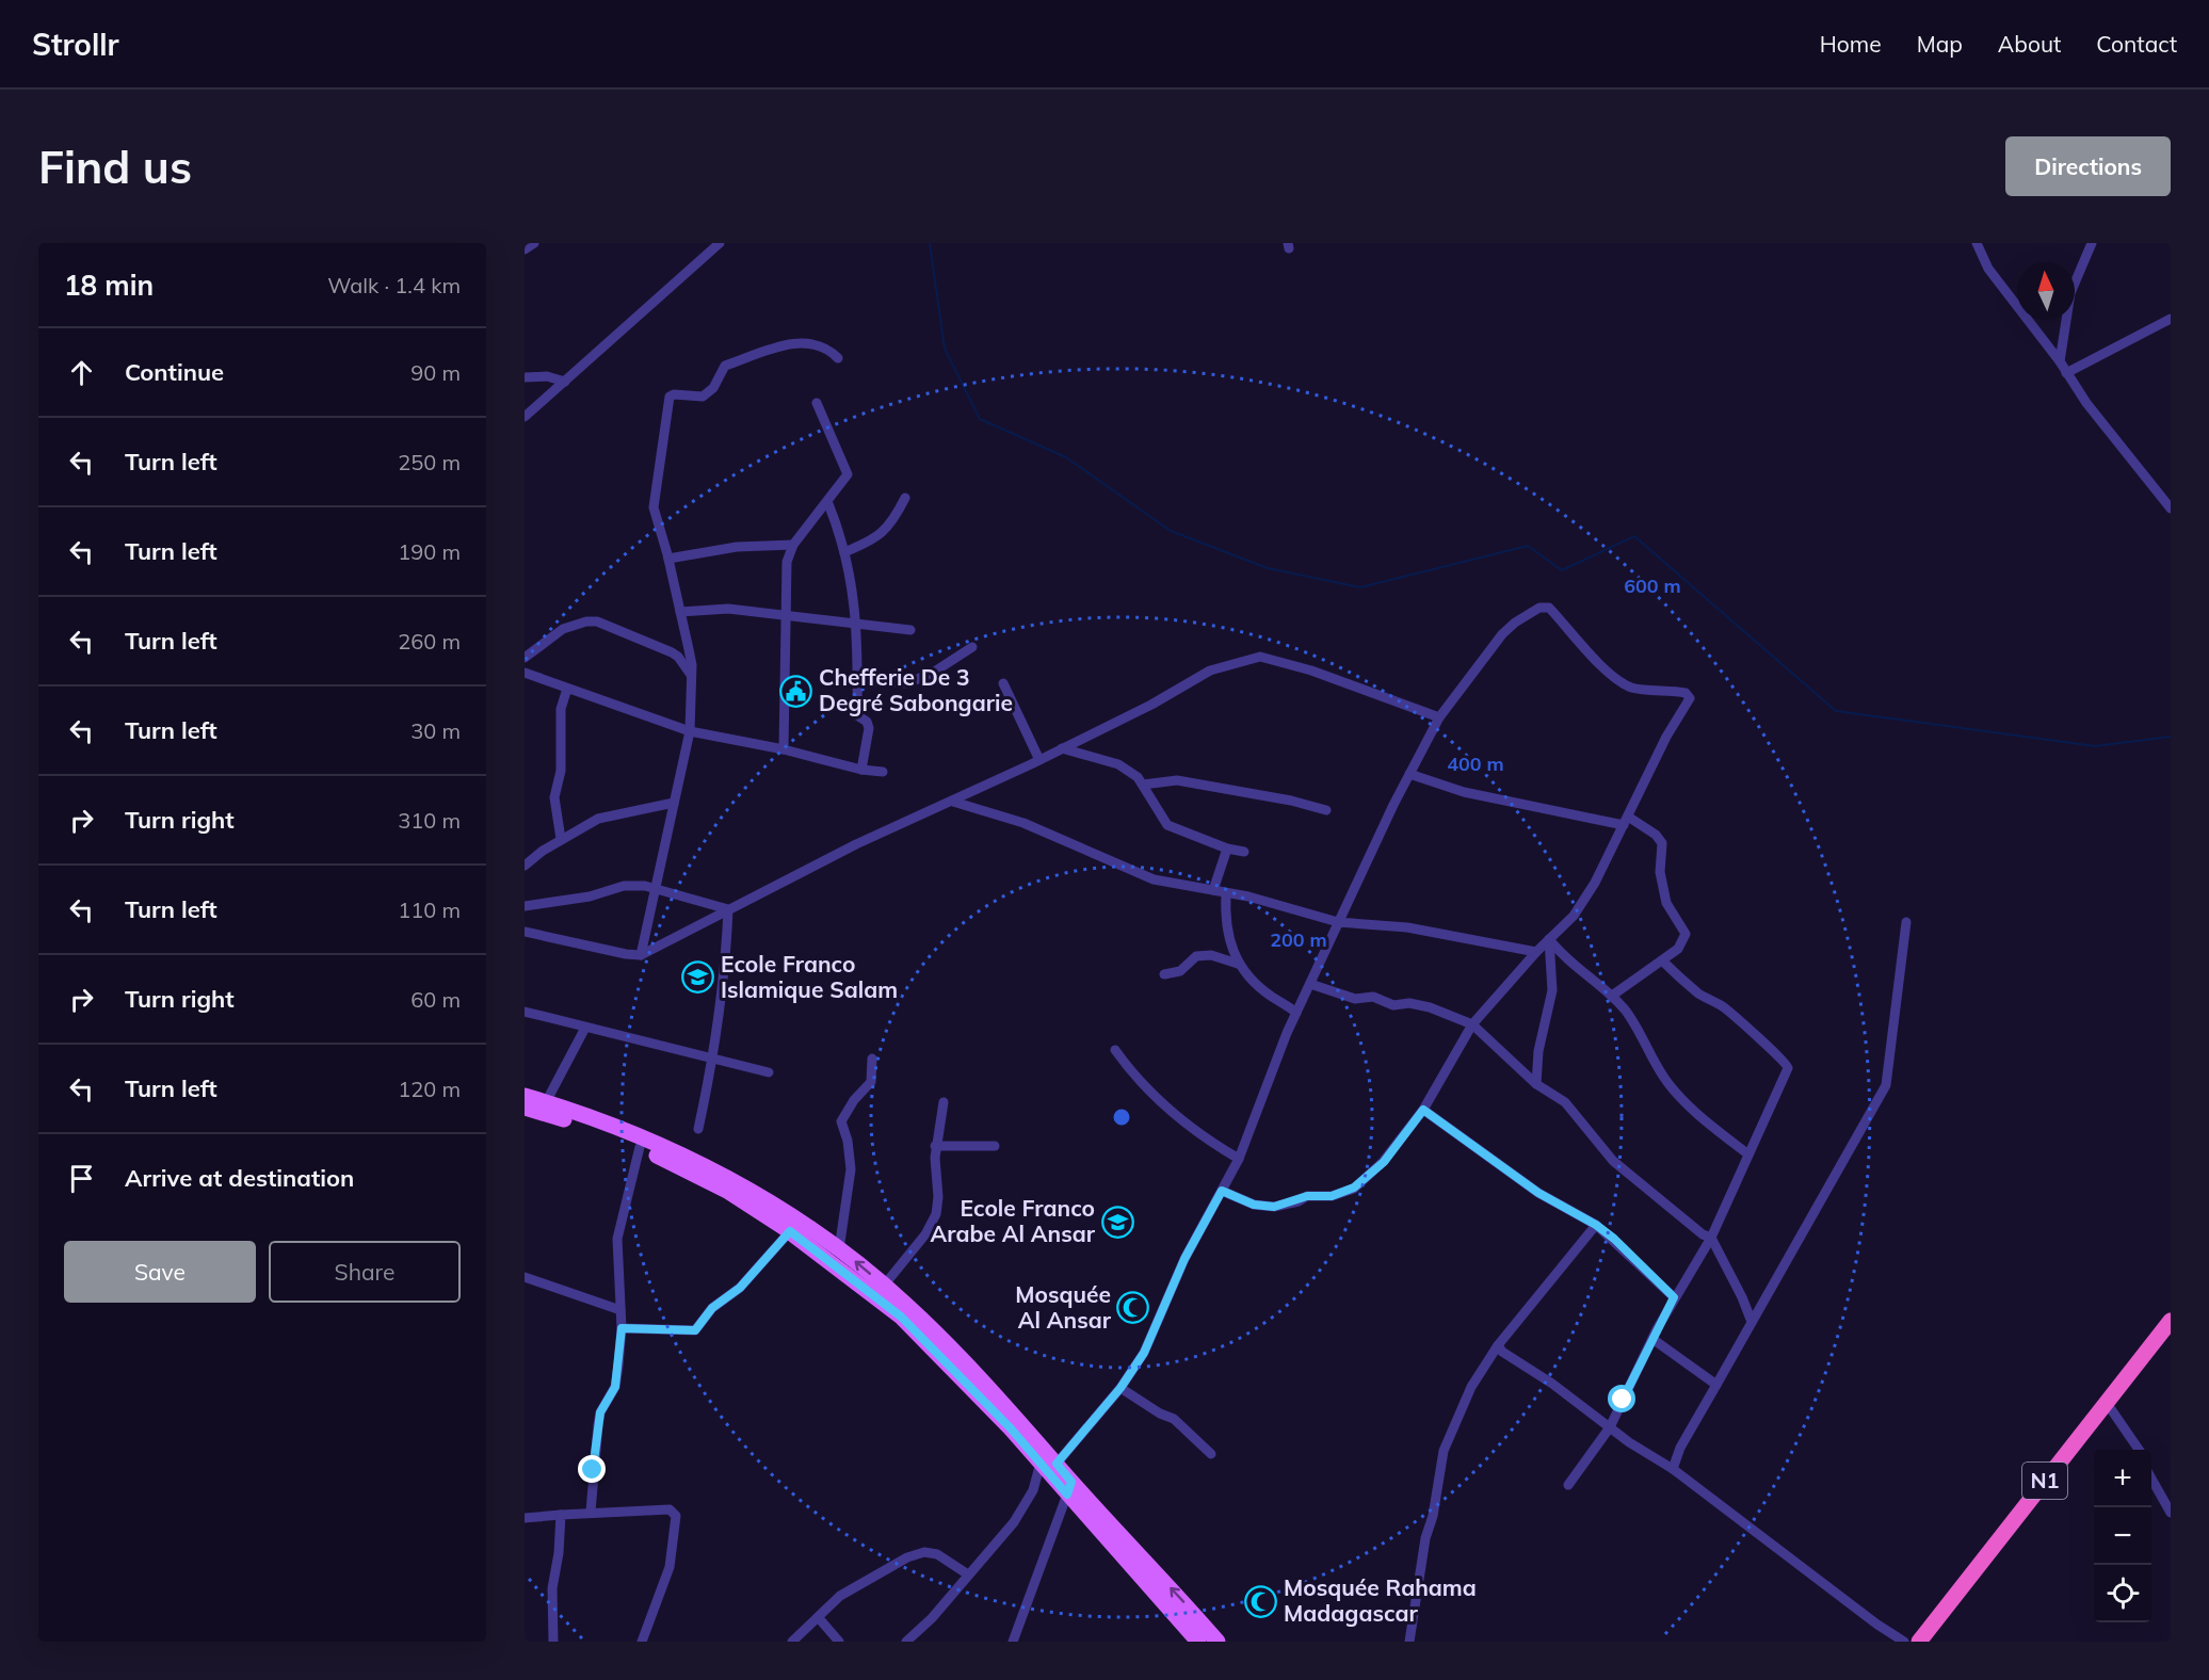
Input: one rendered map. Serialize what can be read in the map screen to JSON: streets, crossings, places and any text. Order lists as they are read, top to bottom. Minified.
{"streets":{"highway":["N1"]},"places":{"public building":["Chefferie De 3 Degré Sabongarie"],"school or university":["Ecole Franco Islamique Salam","Ecole Franco Arabe Al Ansar"],"mosque":["Mosquée Al Ansar","Mosquée Rahama Madagascar"]},"north":"top","page":{"header":"Strollr","nav":["Home","Map","About","Contact"],"buttons":["Directions",["Save","Share"]],"title":"Find us","heading":["18 min","Walk · 1.4 km"],"list":[["Continue","90 m"],["Turn left","250 m"],["Turn left","190 m"],["Turn left","260 m"],["Turn left","30 m"],["Turn right","310 m"],["Turn left","110 m"],["Turn right","60 m"],["Turn left","120 m"],"Arrive at destination"],"map_buttons":["+","−"]},"rings":["600 m","400 m","200 m"]}
